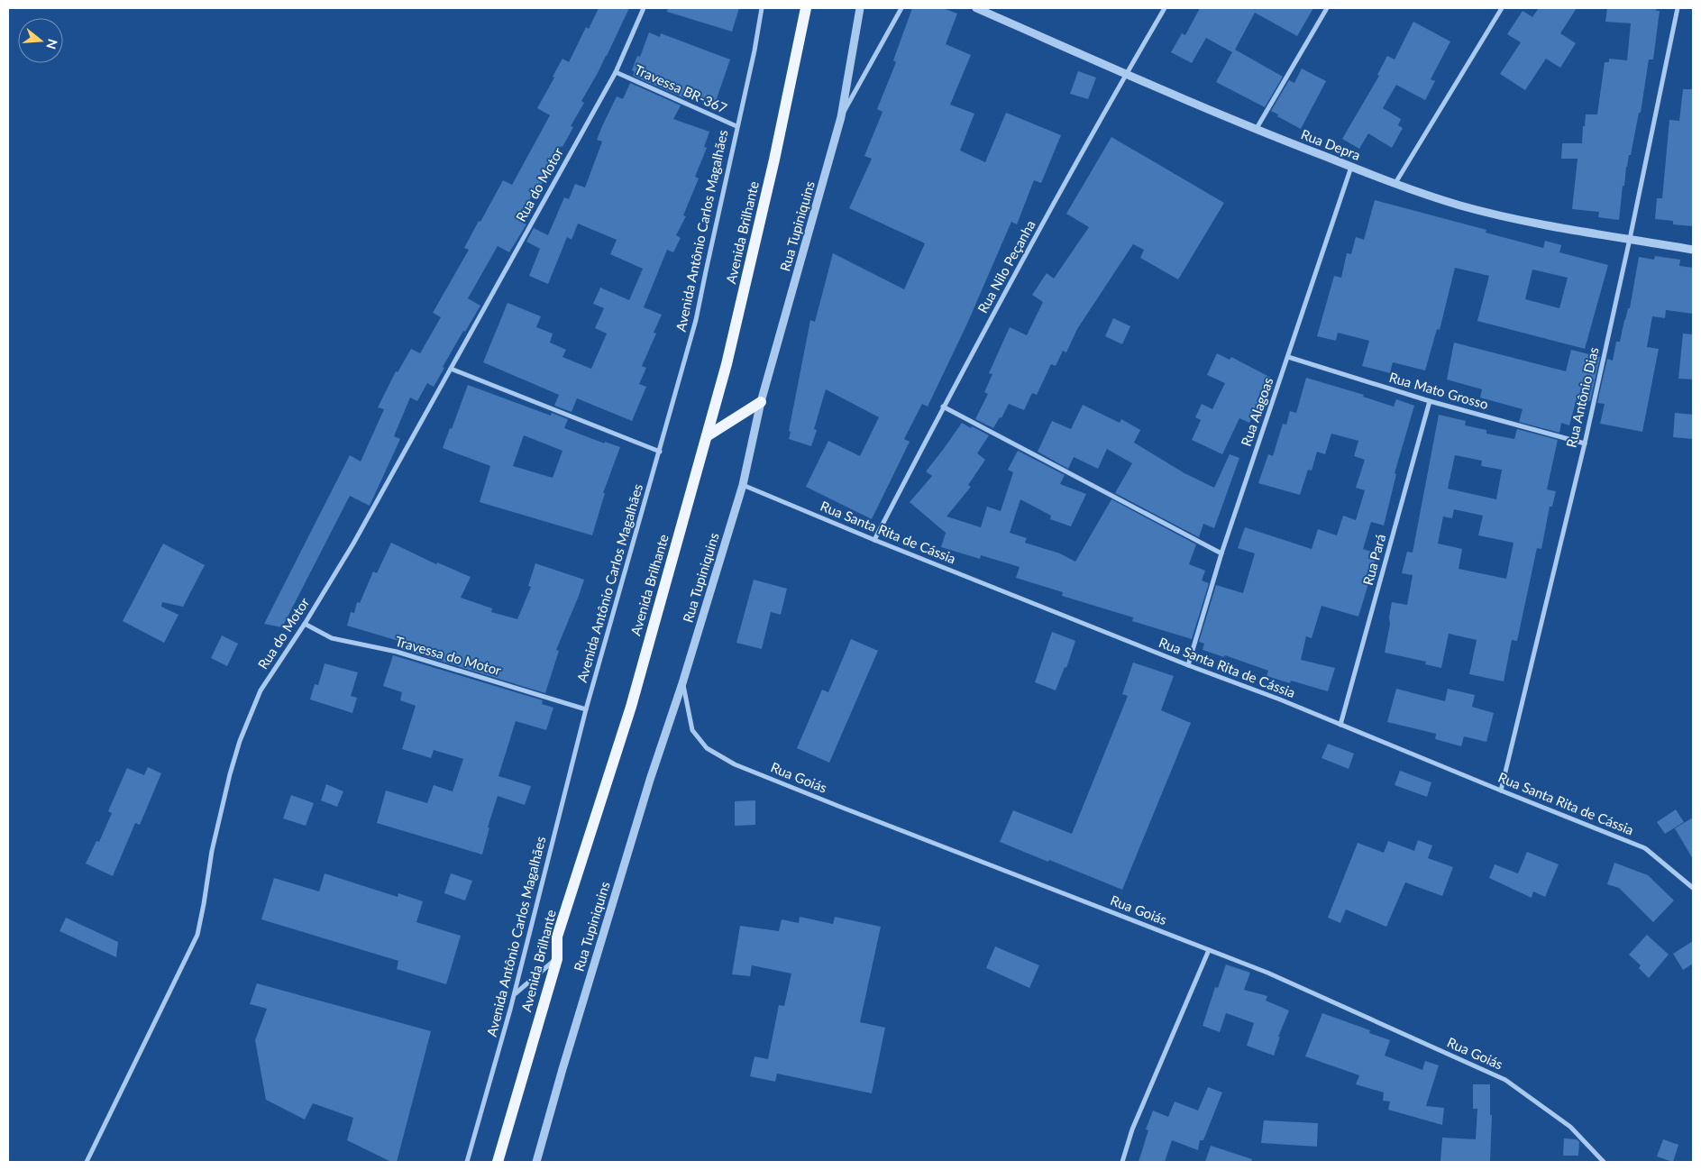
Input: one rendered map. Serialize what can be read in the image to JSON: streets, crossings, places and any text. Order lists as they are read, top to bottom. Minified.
{"streets":{"main road":["Avenida Brilhante"],"street":["Travessa BR-367","Rua Depra","Rua do Motor","Rua Tupiniquins","Avenida Antônio Carlos Magalhães","Rua Nilo Peçanha","Rua Mato Grosso","Rua Antônio Dias","Rua Alagoas","Rua Santa Rita de Cássia","Rua Pará","Travessa do Motor","Rua Goiás"]},"crossings":[["Travessa BR-367","Rua do Motor"],["Travessa BR-367","Avenida Antônio Carlos Magalhães"],["Rua Depra","Rua Nilo Peçanha"],["Rua Depra","Rua Antônio Dias"],["Rua Depra","Rua Alagoas"],["Rua do Motor","Travessa do Motor"],["Rua Tupiniquins","Rua Santa Rita de Cássia"],["Rua Tupiniquins","Rua Goiás"],["Avenida Antônio Carlos Magalhães","Travessa do Motor"],["Rua Nilo Peçanha","Rua Santa Rita de Cássia"],["Rua Mato Grosso","Rua Antônio Dias"],["Rua Mato Grosso","Rua Alagoas"],["Rua Mato Grosso","Rua Pará"],["Rua Antônio Dias","Rua Santa Rita de Cássia"],["Rua Alagoas","Rua Santa Rita de Cássia"],["Rua Santa Rita de Cássia","Rua Pará"]],"north":"right"}
